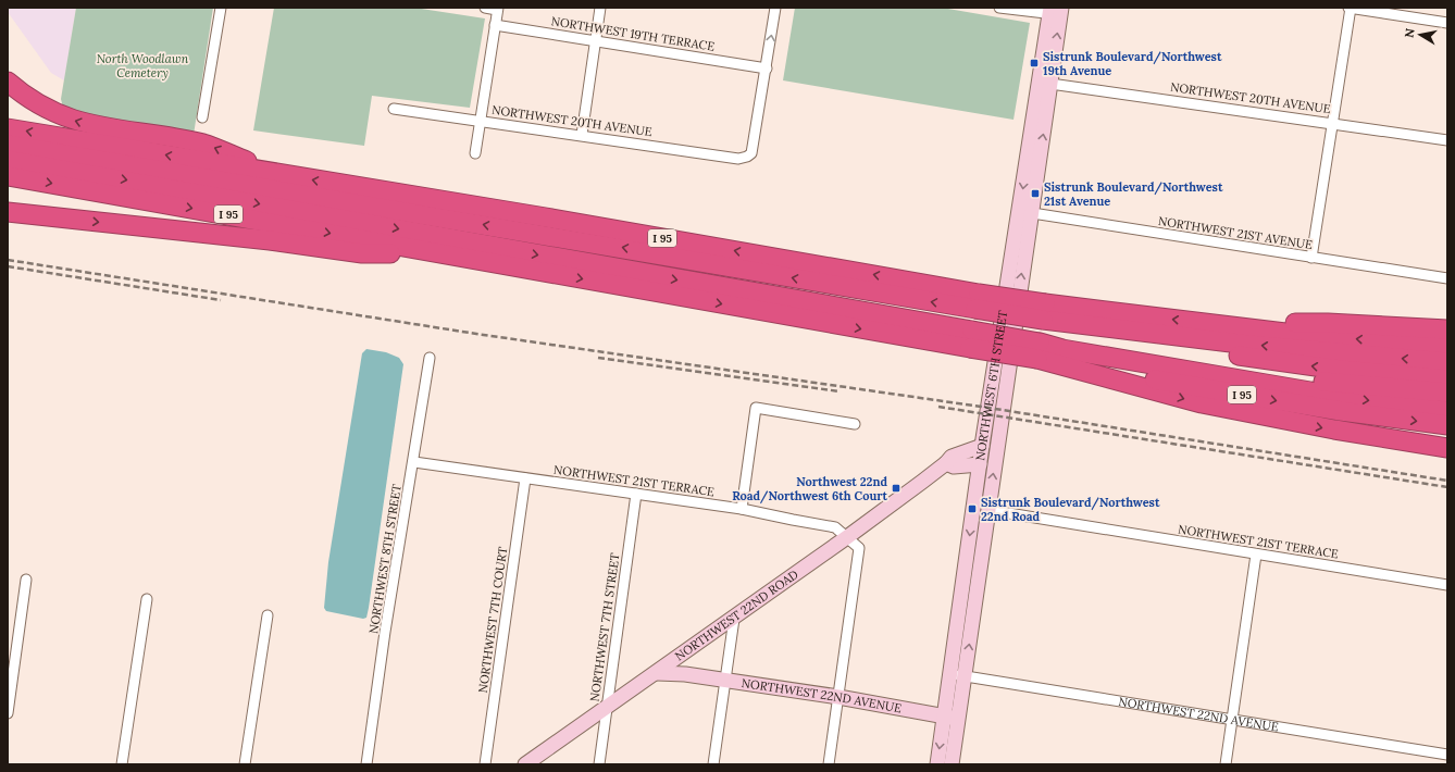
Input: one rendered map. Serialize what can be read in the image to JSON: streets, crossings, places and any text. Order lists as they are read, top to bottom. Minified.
{"streets":{"highway":["I 95"],"street":["NORTHWEST 19TH TERRACE","NORTHWEST 20TH AVENUE","NORTHWEST 21ST AVENUE","NORTHWEST 6TH STREET","NORTHWEST 21ST TERRACE","NORTHWEST 8TH STREET","NORTHWEST 22ND ROAD","NORTHWEST 7TH COURT","NORTHWEST 7TH STREET","NORTHWEST 22ND AVENUE"]},"crossings":[["NORTHWEST 19TH TERRACE","NORTHWEST 20TH AVENUE"],["NORTHWEST 20TH AVENUE","NORTHWEST 6TH STREET"],["NORTHWEST 21ST AVENUE","NORTHWEST 6TH STREET"],["NORTHWEST 6TH STREET","NORTHWEST 21ST TERRACE"],["NORTHWEST 6TH STREET","NORTHWEST 22ND ROAD"],["NORTHWEST 6TH STREET","NORTHWEST 22ND AVENUE"],["NORTHWEST 21ST TERRACE","NORTHWEST 8TH STREET"],["NORTHWEST 21ST TERRACE","NORTHWEST 22ND ROAD"],["NORTHWEST 21ST TERRACE","NORTHWEST 7TH COURT"],["NORTHWEST 21ST TERRACE","NORTHWEST 7TH STREET"],["NORTHWEST 22ND ROAD","NORTHWEST 7TH STREET"],["NORTHWEST 22ND ROAD","NORTHWEST 22ND AVENUE"]],"parks":["North Woodlawn Cemetery"],"places":{"transit":["Sistrunk Boulevard/Northwest 19th Avenue","Sistrunk Boulevard/Northwest 21st Avenue","Northwest 22nd Road/Northwest 6th Court","Sistrunk Boulevard/Northwest 22nd Road"]},"north":"left"}
